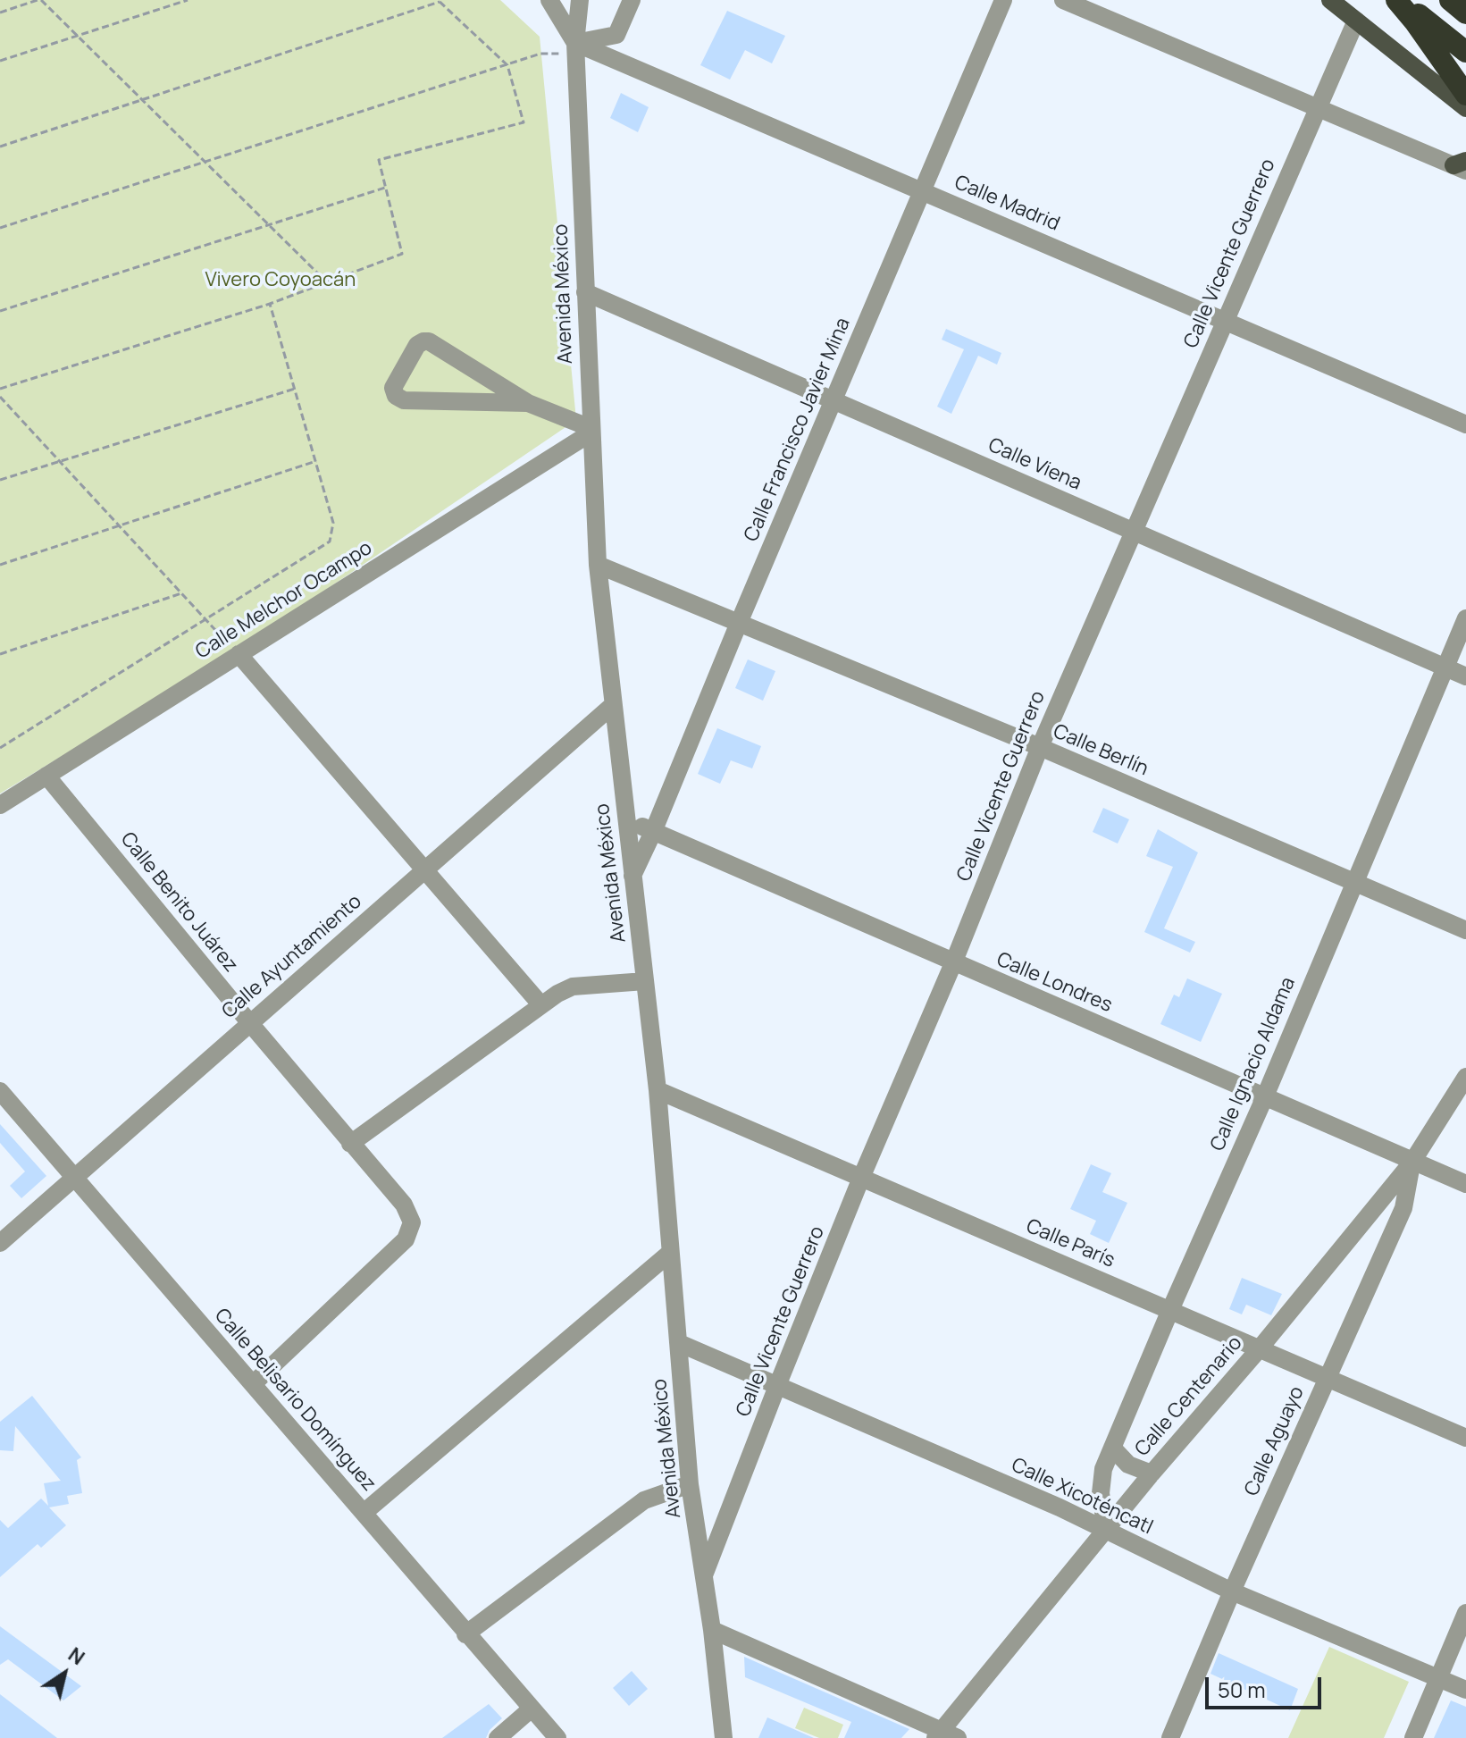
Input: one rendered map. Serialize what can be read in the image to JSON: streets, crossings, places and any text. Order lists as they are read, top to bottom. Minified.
{"streets":{"street":["Calle Madrid","Calle Vicente Guerrero","Avenida México","Calle Francisco Javier Mina","Calle Viena","Calle Melchor Ocampo","Calle Berlín","Calle Benito Juárez","Calle Ayuntamiento","Calle Londres","Calle Ignacio Aldama","Calle París","Calle Centenario","Calle Belisario Domínguez","Calle Aguayo","Calle Xicoténcatl"]},"crossings":[["Calle Madrid","Calle Vicente Guerrero"],["Calle Madrid","Avenida México"],["Calle Madrid","Calle Francisco Javier Mina"],["Calle Vicente Guerrero","Avenida México"],["Calle Vicente Guerrero","Calle Viena"],["Calle Vicente Guerrero","Calle Berlín"],["Calle Vicente Guerrero","Calle Londres"],["Calle Vicente Guerrero","Calle París"],["Calle Vicente Guerrero","Calle Xicoténcatl"],["Avenida México","Calle Francisco Javier Mina"],["Avenida México","Calle Viena"],["Avenida México","Calle Melchor Ocampo"],["Avenida México","Calle Berlín"],["Avenida México","Calle Ayuntamiento"],["Avenida México","Calle Londres"],["Avenida México","Calle París"],["Avenida México","Calle Xicoténcatl"],["Calle Francisco Javier Mina","Calle Viena"],["Calle Francisco Javier Mina","Calle Berlín"],["Calle Francisco Javier Mina","Calle Londres"],["Calle Viena","Calle Ignacio Aldama"],["Calle Melchor Ocampo","Calle Benito Juárez"],["Calle Berlín","Calle Ignacio Aldama"],["Calle Benito Juárez","Calle Ayuntamiento"],["Calle Benito Juárez","Calle Belisario Domínguez"],["Calle Ayuntamiento","Calle Belisario Domínguez"],["Calle Londres","Calle Ignacio Aldama"],["Calle Londres","Calle Centenario"],["Calle Londres","Calle Aguayo"],["Calle Ignacio Aldama","Calle París"],["Calle Ignacio Aldama","Calle Centenario"],["Calle Ignacio Aldama","Calle Xicoténcatl"],["Calle París","Calle Centenario"],["Calle París","Calle Aguayo"],["Calle Centenario","Calle Aguayo"],["Calle Centenario","Calle Xicoténcatl"],["Calle Aguayo","Calle Xicoténcatl"]],"parks":["Vivero Coyoacán"],"scale_bar":"50 m","north":"top right"}
